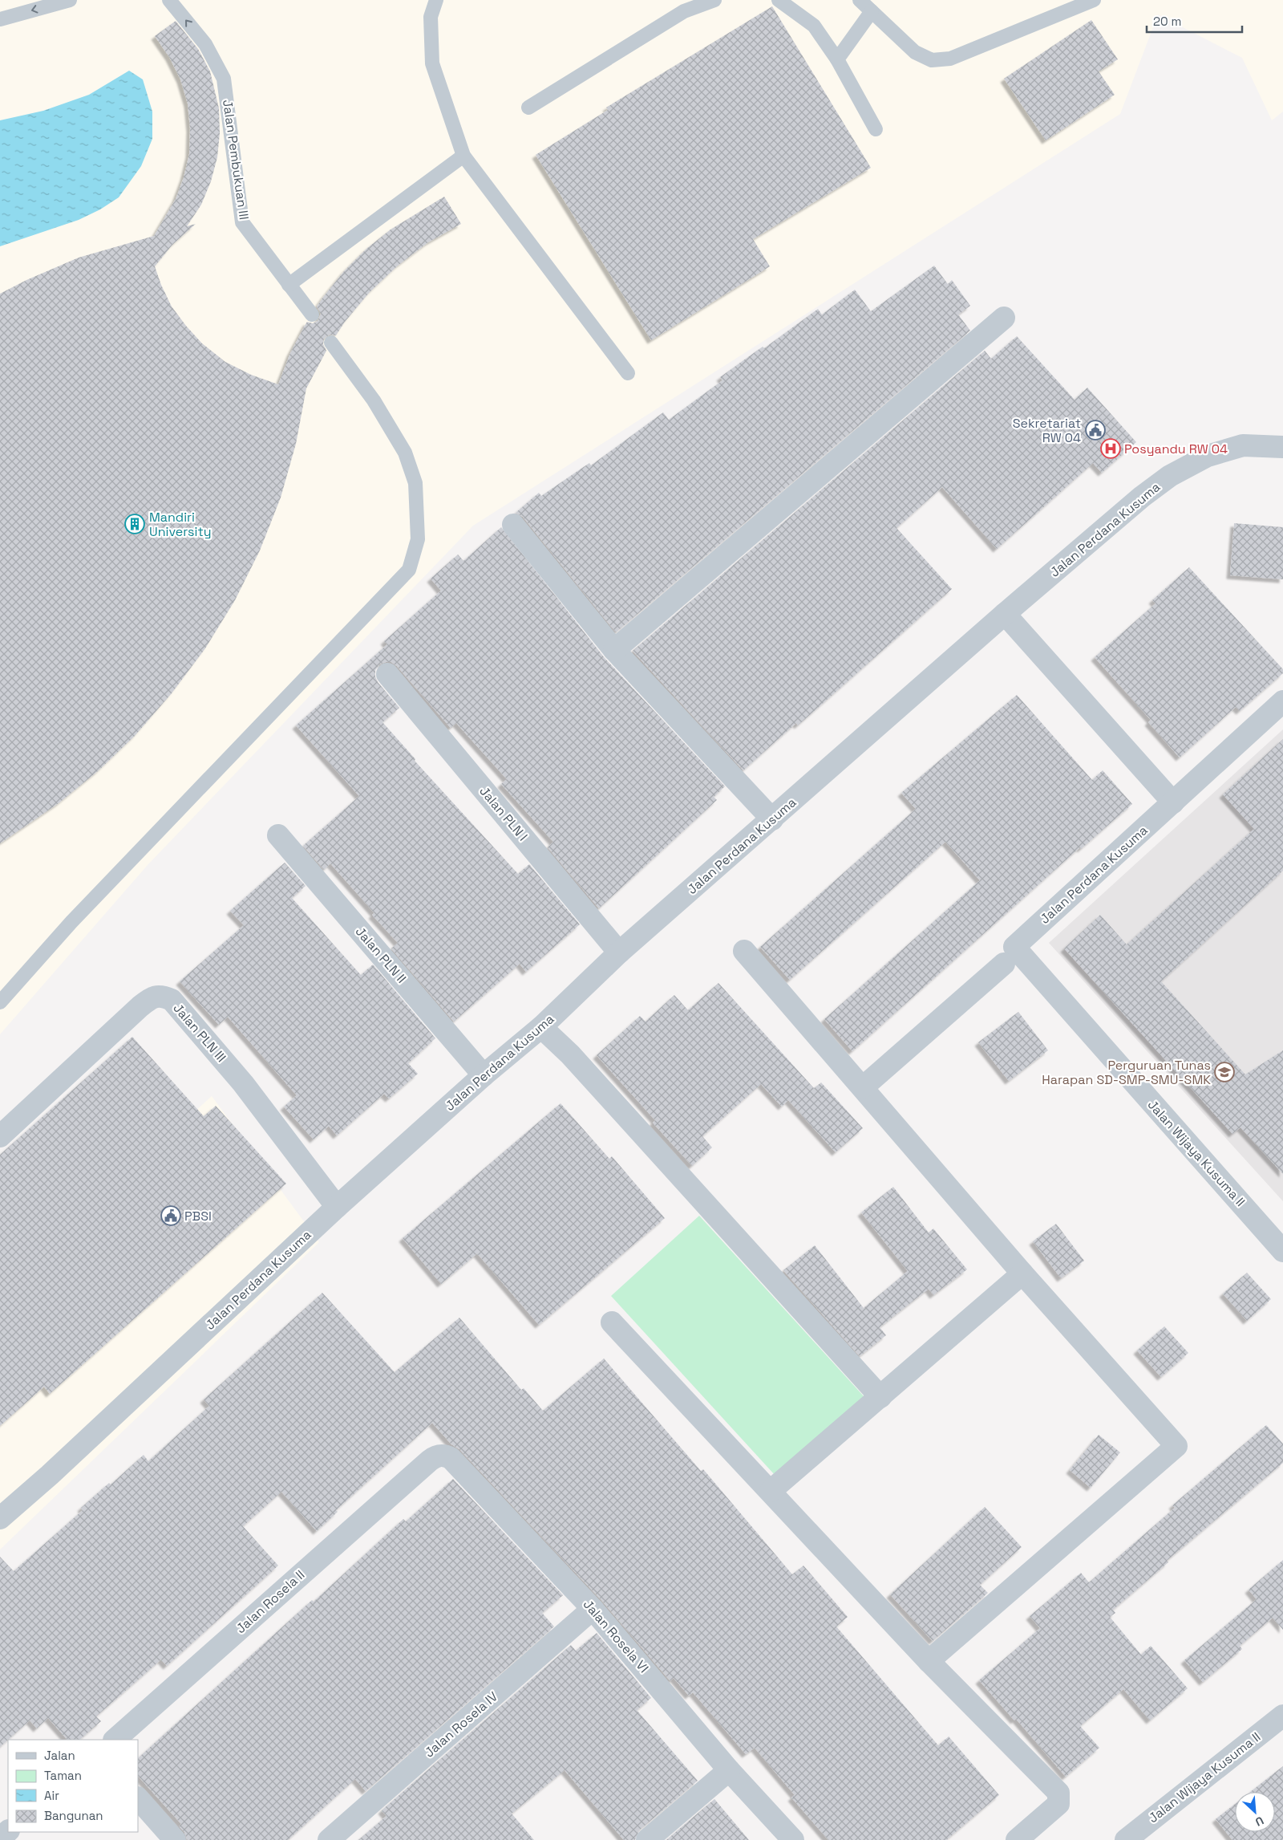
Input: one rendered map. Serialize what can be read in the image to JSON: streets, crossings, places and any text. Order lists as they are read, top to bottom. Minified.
{"streets":{"street":["Jalan Perdana Kusuma","Jalan PLN I","Jalan PLN II","Jalan PLN III","Jalan Wijaya Kusuma II","Jalan Rosela II","Jalan Rosela VI","Jalan Rosela IV"],"lane":["Jalan Pembukuan III"]},"crossings":[["Jalan Perdana Kusuma","Jalan PLN I"],["Jalan Perdana Kusuma","Jalan PLN II"],["Jalan Perdana Kusuma","Jalan PLN III"],["Jalan Perdana Kusuma","Jalan Wijaya Kusuma II"],["Jalan Rosela II","Jalan Rosela VI"],["Jalan Rosela VI","Jalan Rosela IV"]],"one_way":["Jalan Pembukuan III"],"places":{"public building":["Sekretariat RW 04","PBSI"],"hospital":["Posyandu RW 04"],"building":["Mandiri University"],"school or university":["Perguruan Tunas Harapan SD-SMP-SMU-SMK"]},"legend":["Jalan","Taman","Air","Bangunan"],"scale_bar":"20 m","north":"bottom right"}
